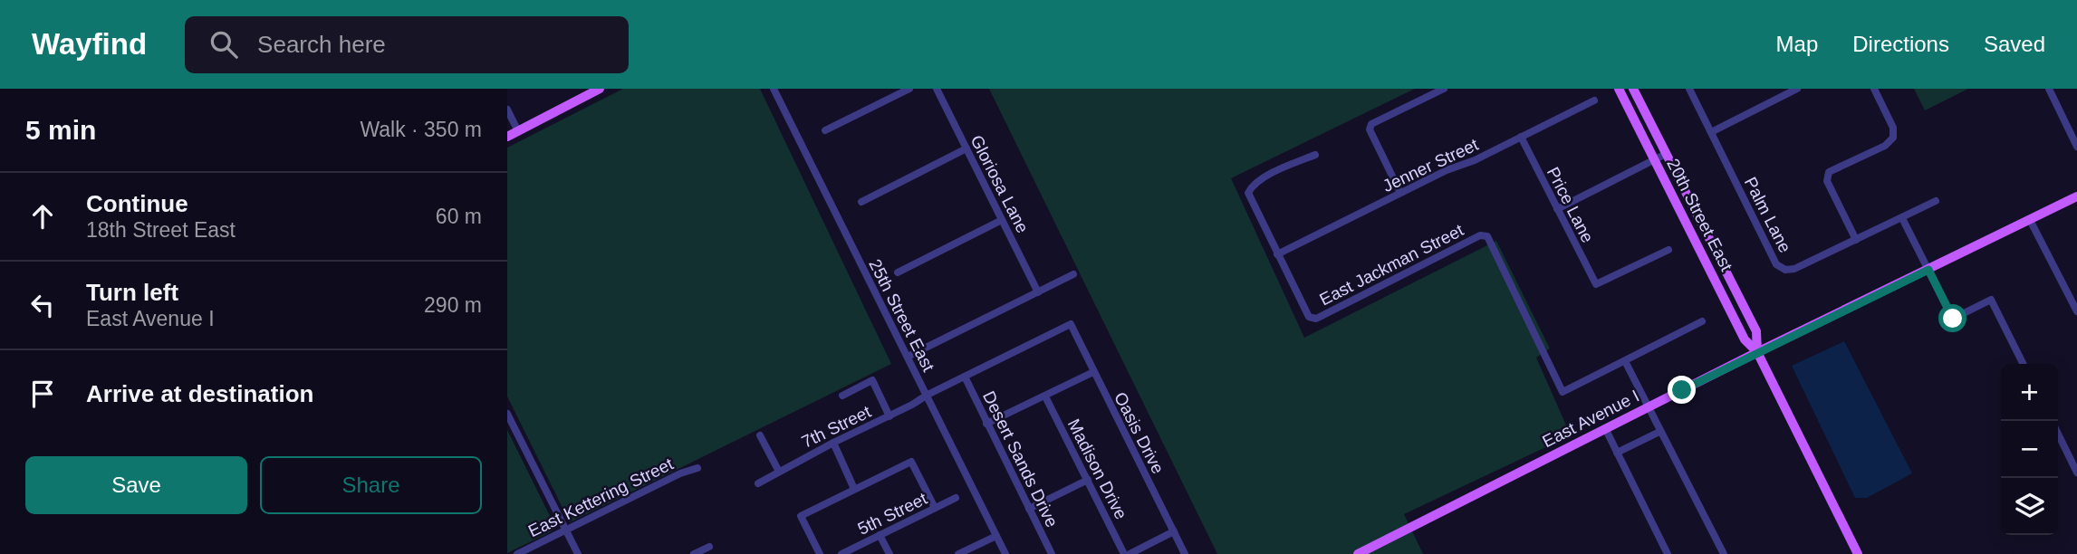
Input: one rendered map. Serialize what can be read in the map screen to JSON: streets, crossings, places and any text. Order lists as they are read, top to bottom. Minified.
{"streets":{"main road":["20th Street East","East Avenue I"],"street":["Jenner Street","Gloriosa Lane","Price Lane","Palm Lane","East Jackman Street","25th Street East","7th Street","Oasis Drive","Desert Sands Drive","Madison Drive","East Kettering Street","5th Street"]},"crossings":[["Jenner Street","Price Lane"],["Jenner Street","East Jackman Street"],["20th Street East","East Avenue I"],["25th Street East","7th Street"],["7th Street","Oasis Drive"],["7th Street","Desert Sands Drive"]],"page":{"header":"Wayfind","search":"Search here","nav":["Map","Directions","Saved"],"heading":["5 min","Walk · 350 m"],"list":[["Continue","18th Street East","60 m"],["Turn left","East Avenue I","290 m"],"Arrive at destination"],"map_buttons":["+","−"],"buttons":["Save","Share"]}}
